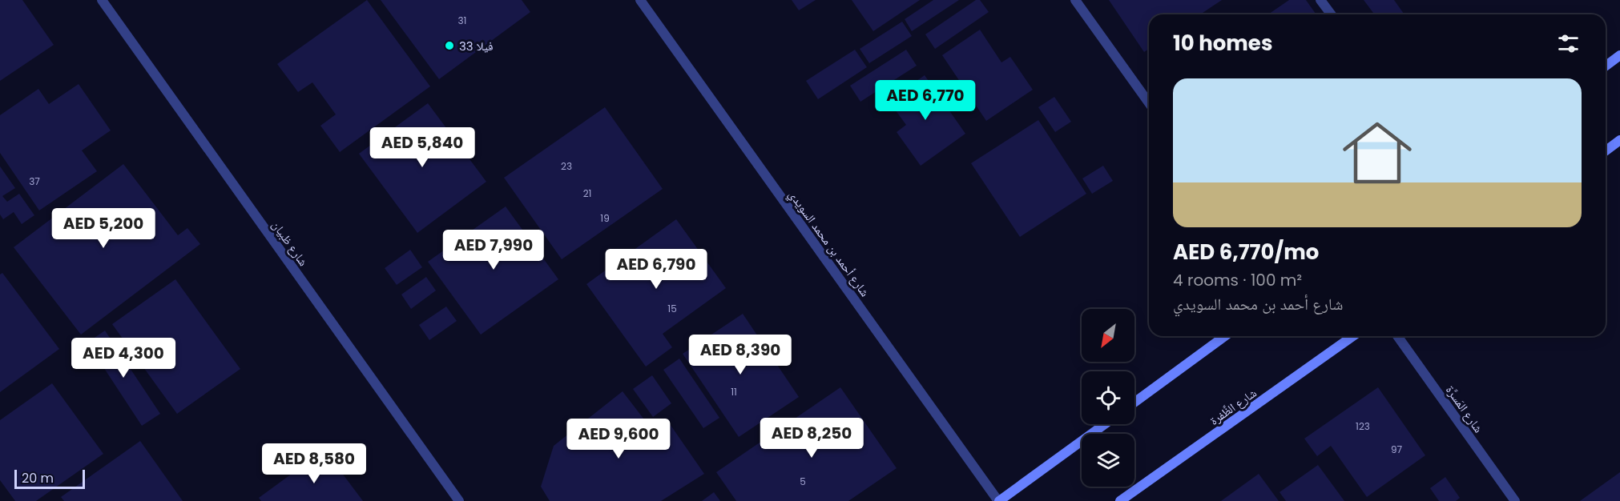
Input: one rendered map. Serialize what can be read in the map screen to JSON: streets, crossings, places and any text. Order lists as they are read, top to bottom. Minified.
{"streets":{"main road":["شارع الظَّفرة"],"street":["شارع ظبيان","شارع أحمد بن محمد السويدي","شارع المَسرَّة"]},"places":["فيلا 33"],"house_numbers":["31","23","37","21","19","15","11","123","97","5"],"scale_bar":"20 m","north":"bottom left","page":{"heading":"10 homes","list":[{"name":"AED 6,770/mo","note":"4 rooms · 100 m² · شارع أحمد بن محمد السويدي"}],"price":["AED 6,770","AED 5,840","AED 5,200","AED 7,990","AED 6,790","AED 8,390","AED 4,300","AED 8,250","AED 9,600","AED 8,580"],"scale":"20 m"}}
